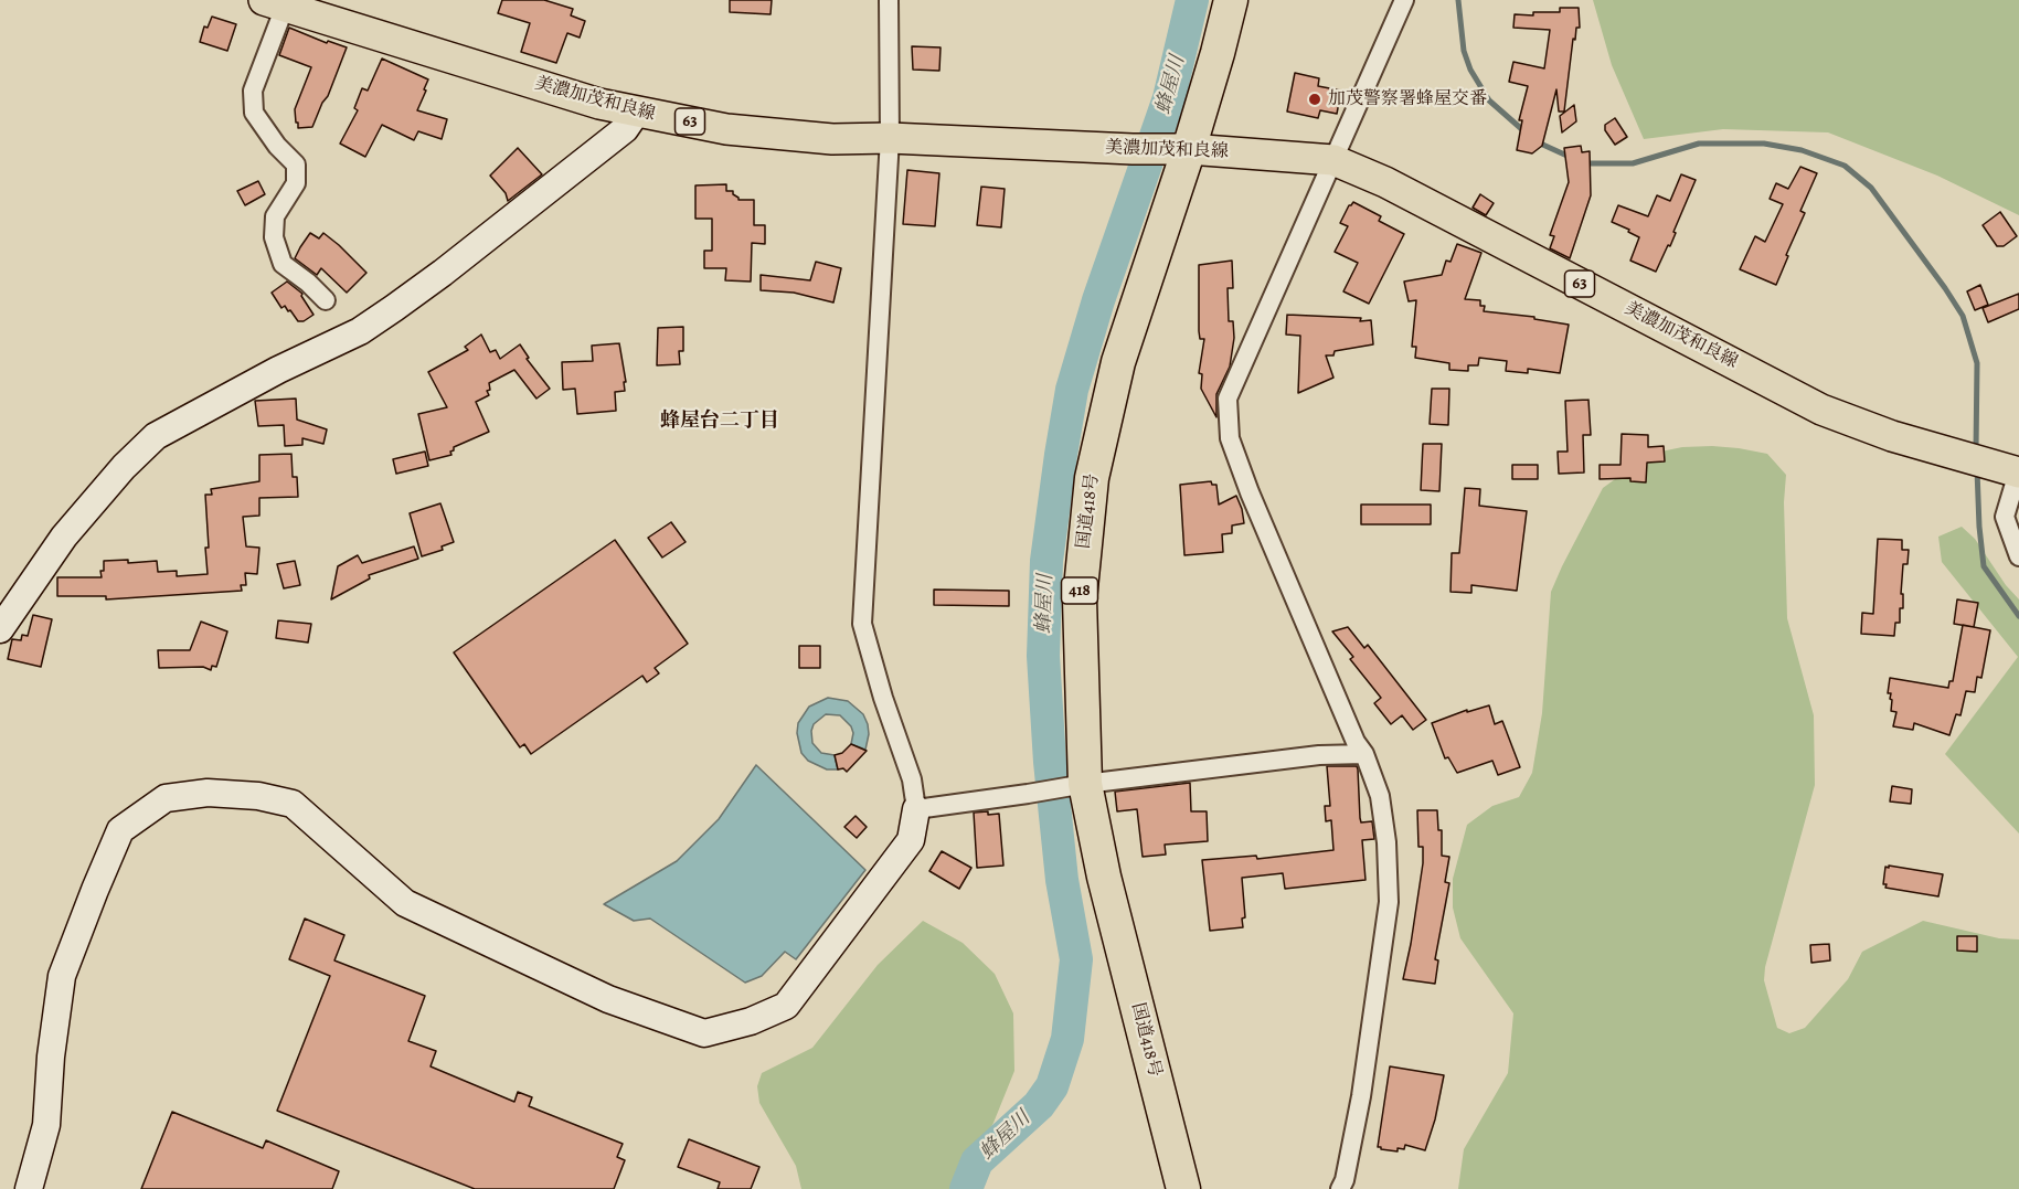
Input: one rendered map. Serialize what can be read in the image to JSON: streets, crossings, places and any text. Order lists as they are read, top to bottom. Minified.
{"streets":{"highway":["国道418号","418"],"main road":["美濃加茂和良線","63"]},"crossings":[["美濃加茂和良線","国道418号"]],"districts":["蜂屋台二丁目"],"water":["蜂屋川"],"places":["加茂警察署蜂屋交番"]}
